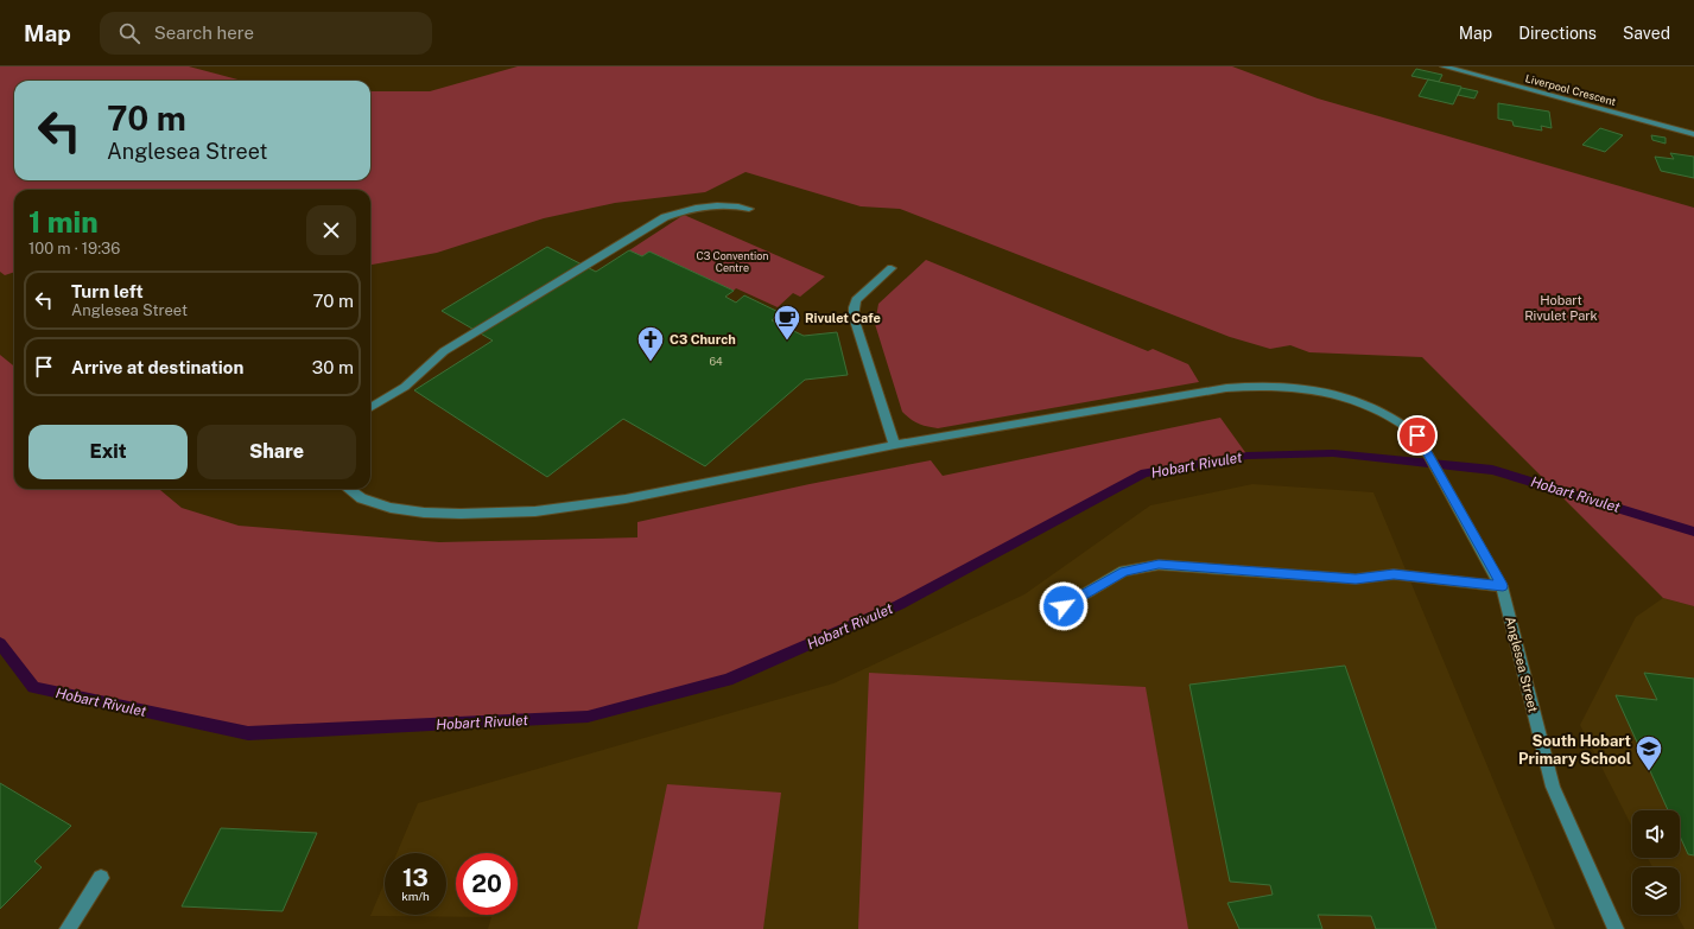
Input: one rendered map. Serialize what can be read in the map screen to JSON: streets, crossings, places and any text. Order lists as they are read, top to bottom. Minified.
{"streets":{"street":["Liverpool Crescent","Anglesea Street"]},"water":["Hobart Rivulet"],"parks":["C3 Convention Centre","Hobart Rivulet Park"],"places":{"cafe":["Rivulet Cafe"],"church":["C3 Church"],"school or university":["South Hobart Primary School"]},"house_numbers":["64"],"page":{"header":"Map","search":"Search here","nav":["Map","Directions","Saved"],"turn":["70 m","Anglesea Street"],"heading":["1 min","100 m · 19:36"],"list":[{"name":"Turn left","note":"Anglesea Street","value":"70 m"},{"name":"Arrive at destination","value":"30 m"}],"buttons":["Exit","Share"],"speed":"13 km/h","limit":"20"}}
